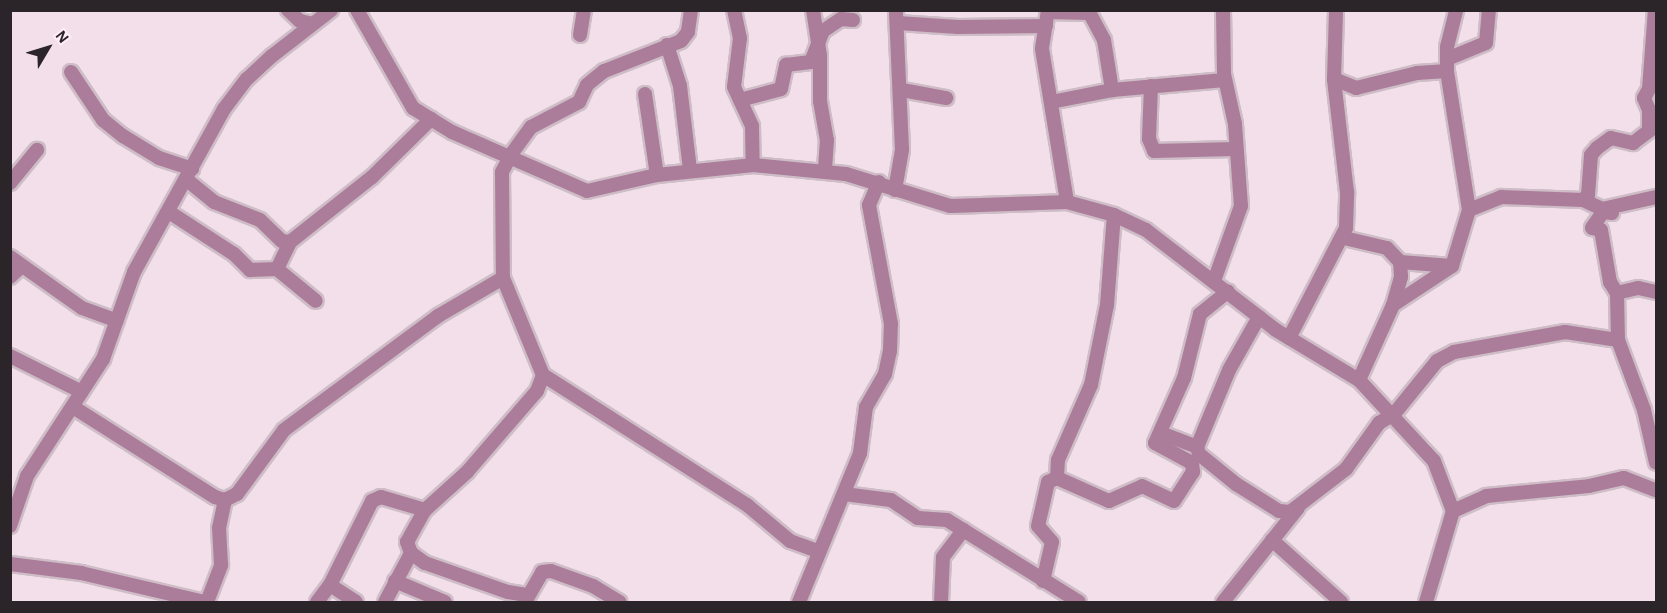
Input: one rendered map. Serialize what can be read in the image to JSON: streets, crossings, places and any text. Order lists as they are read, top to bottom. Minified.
{"north":"top right"}
